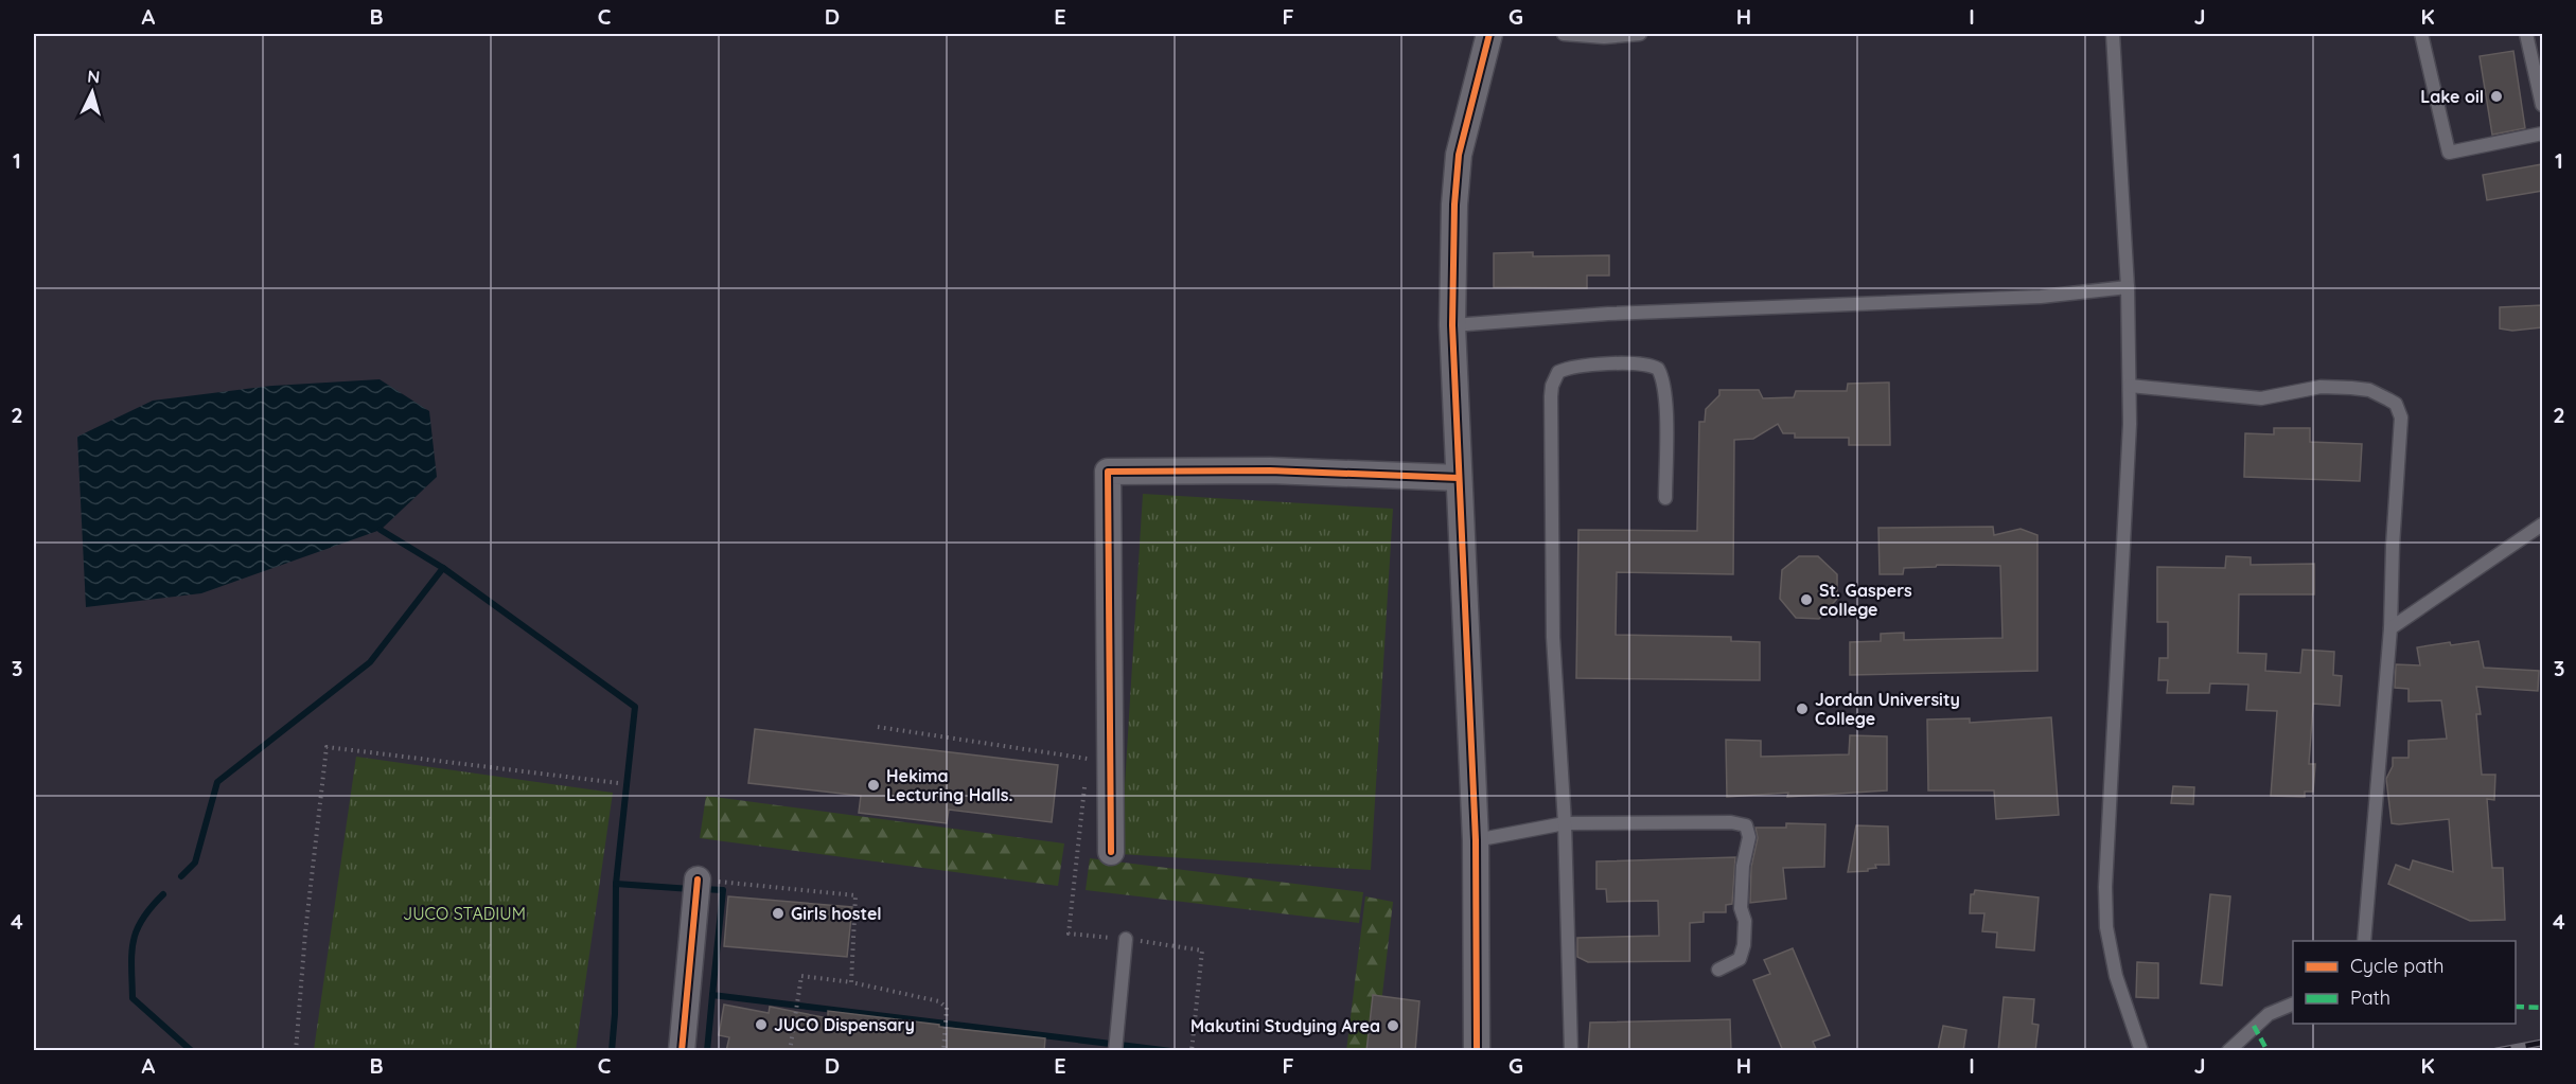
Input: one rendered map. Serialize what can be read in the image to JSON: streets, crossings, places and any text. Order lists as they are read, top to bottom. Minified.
{"parks":["JUCO STADIUM"],"places":["Lake oil","St. Gaspers college","Jordan University College","Hekima Lecturing Halls.","Girls hostel","JUCO Dispensary","Makutini Studying Area"],"legend":["Cycle path","Path"],"north":"top","grid":{"columns":["A","B","C","D","E","F","G","H","I","J","K"],"rows":["1","2","3","4"]}}
